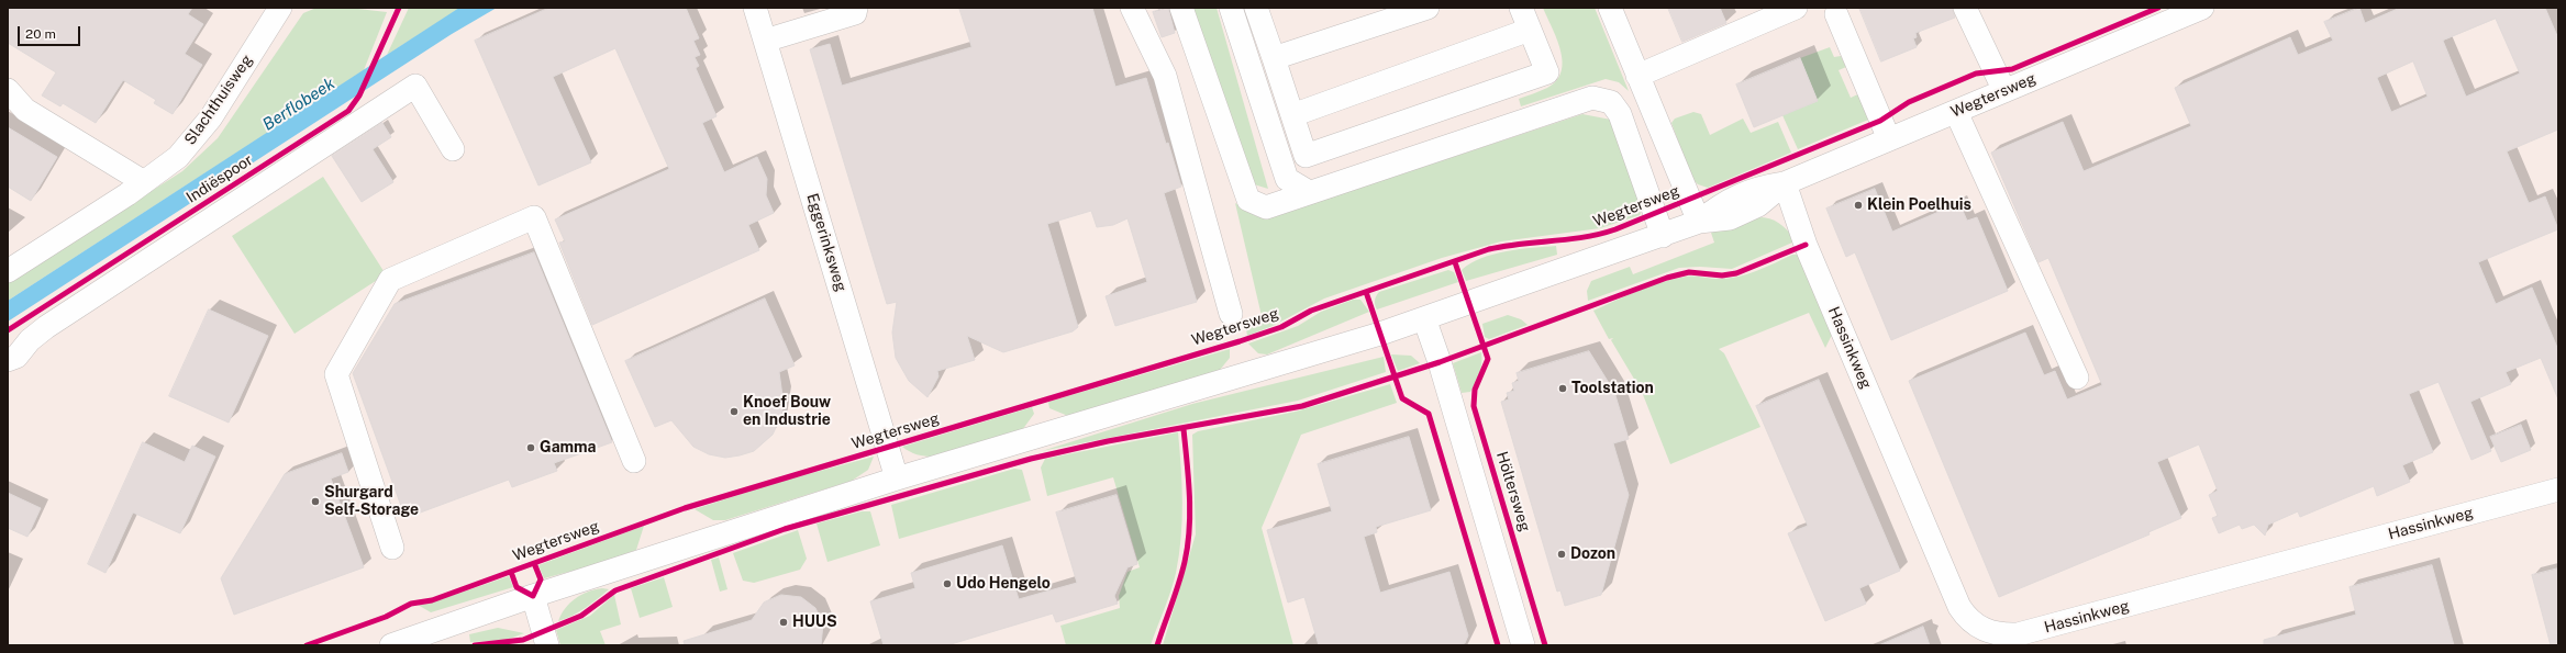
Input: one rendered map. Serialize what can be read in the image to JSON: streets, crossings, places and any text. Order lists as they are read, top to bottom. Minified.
{"streets":{"street":["Wegtersweg","Slachthuisweg","Eggerinksweg","Hassinkweg"],"cycle path":["Indiëspoor","Höltersweg"]},"crossings":[["Wegtersweg","Eggerinksweg"],["Wegtersweg","Hassinkweg"]],"water":["Berflobeek"],"places":["Klein Poelhuis","Toolstation","Knoef Bouw en Industrie","Gamma","Shurgard Self-Storage","Dozon","Udo Hengelo","HUUS"],"scale_bar":"20 m"}
